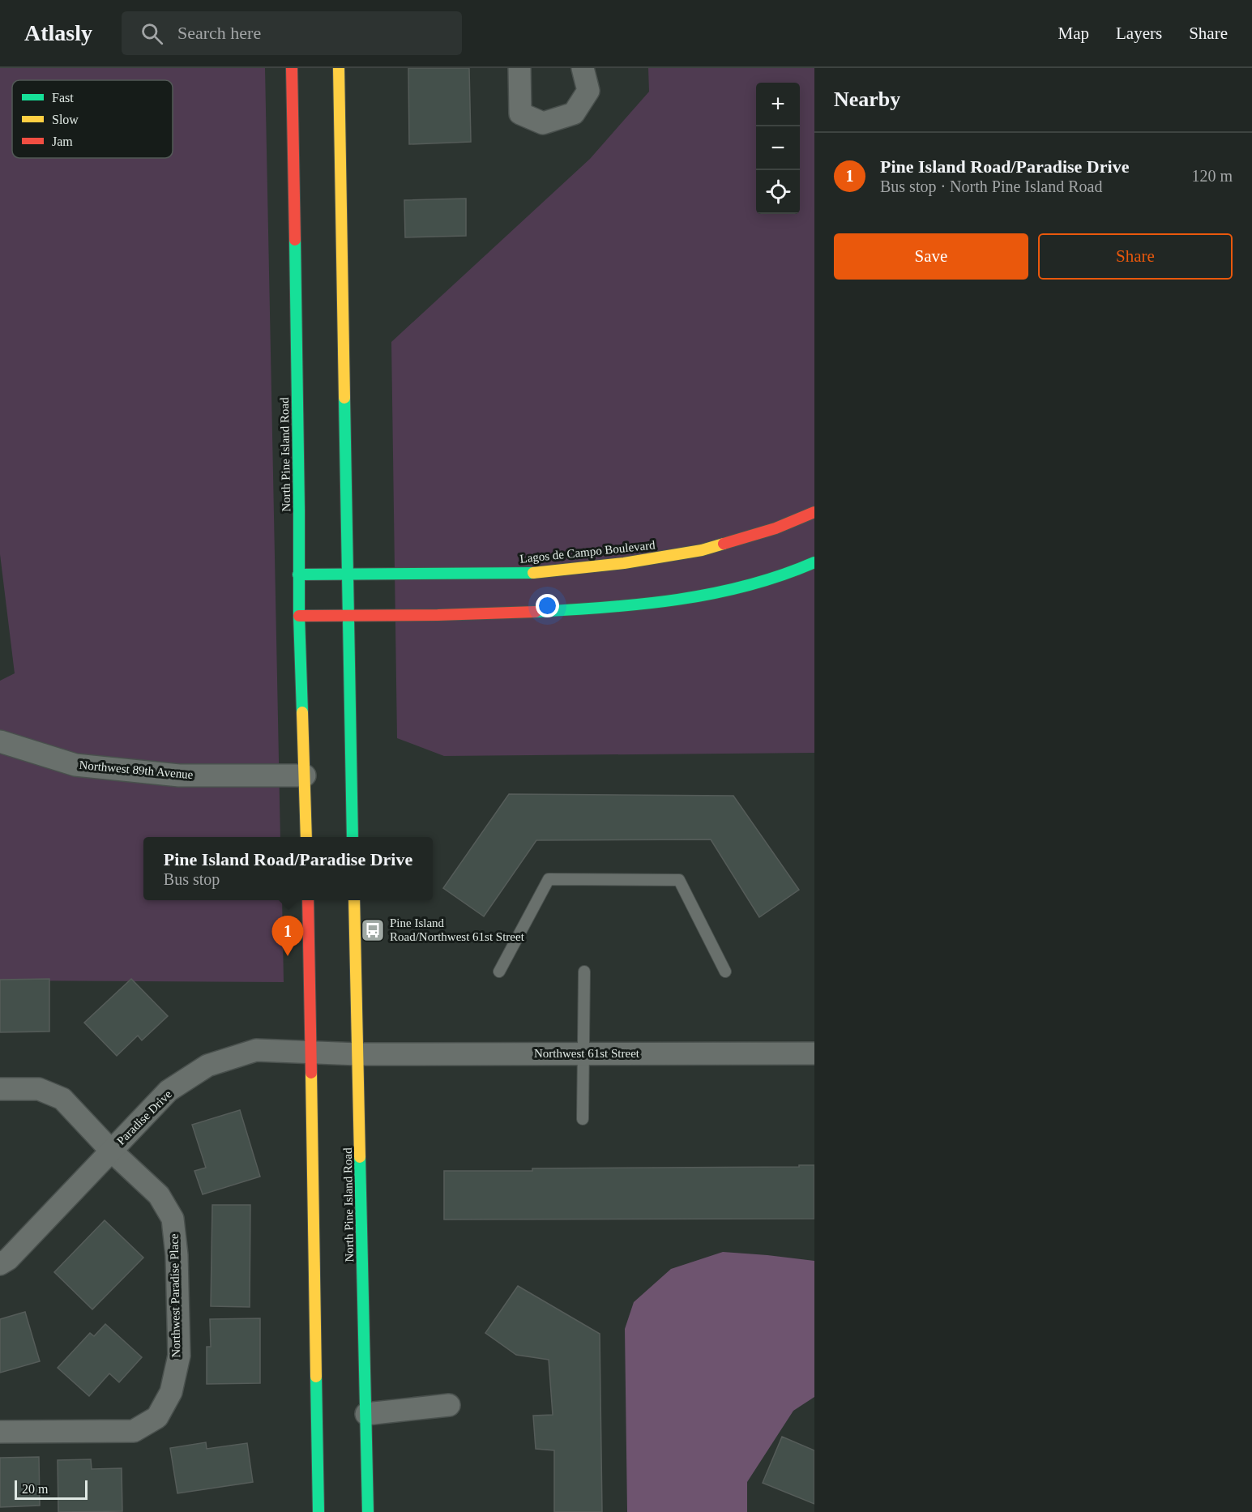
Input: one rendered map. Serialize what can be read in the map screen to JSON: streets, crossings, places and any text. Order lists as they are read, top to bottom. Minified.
{"streets":{"main road":["North Pine Island Road","Lagos de Campo Boulevard"],"street":["Northwest 89th Avenue","Northwest 61st Street","Paradise Drive","Northwest Paradise Place"]},"crossings":[["North Pine Island Road","Lagos de Campo Boulevard"],["North Pine Island Road","Northwest 89th Avenue"],["North Pine Island Road","Northwest 61st Street"],["North Pine Island Road","Paradise Drive"],["Northwest 61st Street","Paradise Drive"],["Paradise Drive","Northwest Paradise Place"]],"places":{"bus stop":["Pine Island Road/Northwest 61st Street"]},"legend":["Fast","Slow","Jam"],"scale_bar":"20 m","page":{"header":"Atlasly","search":"Search here","nav":["Map","Layers","Share"],"heading":"Nearby","map_buttons":["+","−"],"list":[{"mark":"1","name":"Pine Island Road/Paradise Drive","note":"Bus stop · North Pine Island Road","value":"120 m"}],"buttons":["Save","Share"],"popup":["Pine Island Road/Paradise Drive","Bus stop"],"pins":"1","scale":"20 m"}}
